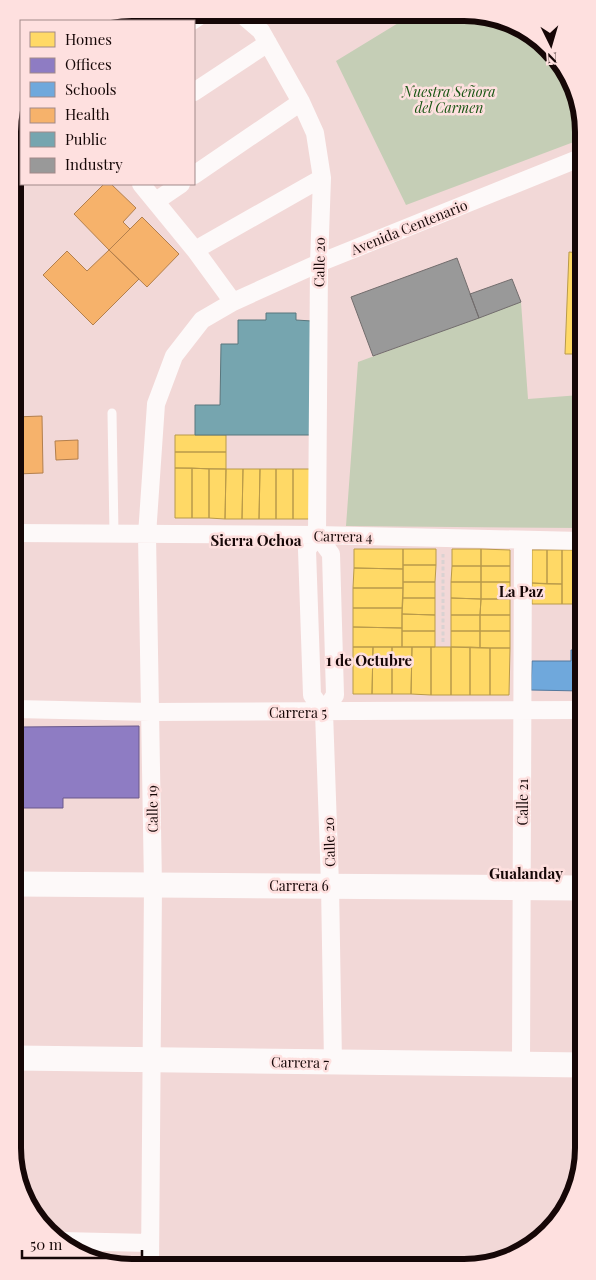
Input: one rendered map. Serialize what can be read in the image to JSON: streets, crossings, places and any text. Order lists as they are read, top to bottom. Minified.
{"streets":{"main road":["Carrera 6","Carrera 7"],"street":["Avenida Centenario","Calle 20","Carrera 4","Carrera 5","Calle 21","Calle 19"]},"crossings":[["Avenida Centenario","Calle 20"],["Avenida Centenario","Calle 19"],["Calle 20","Carrera 4"],["Calle 20","Carrera 5"],["Calle 20","Carrera 6"],["Calle 20","Carrera 7"],["Carrera 4","Calle 21"],["Carrera 4","Calle 19"],["Carrera 5","Calle 21"],["Carrera 5","Calle 19"],["Calle 21","Carrera 6"],["Calle 21","Carrera 7"],["Calle 19","Carrera 6"],["Calle 19","Carrera 7"]],"districts":["Sierra Ochoa","La Paz","1 de Octubre","Gualanday"],"parks":["Nuestra Señora del Carmen"],"legend":["Homes","Offices","Schools","Health","Public","Industry"],"scale_bar":"50 m","north":"bottom"}
